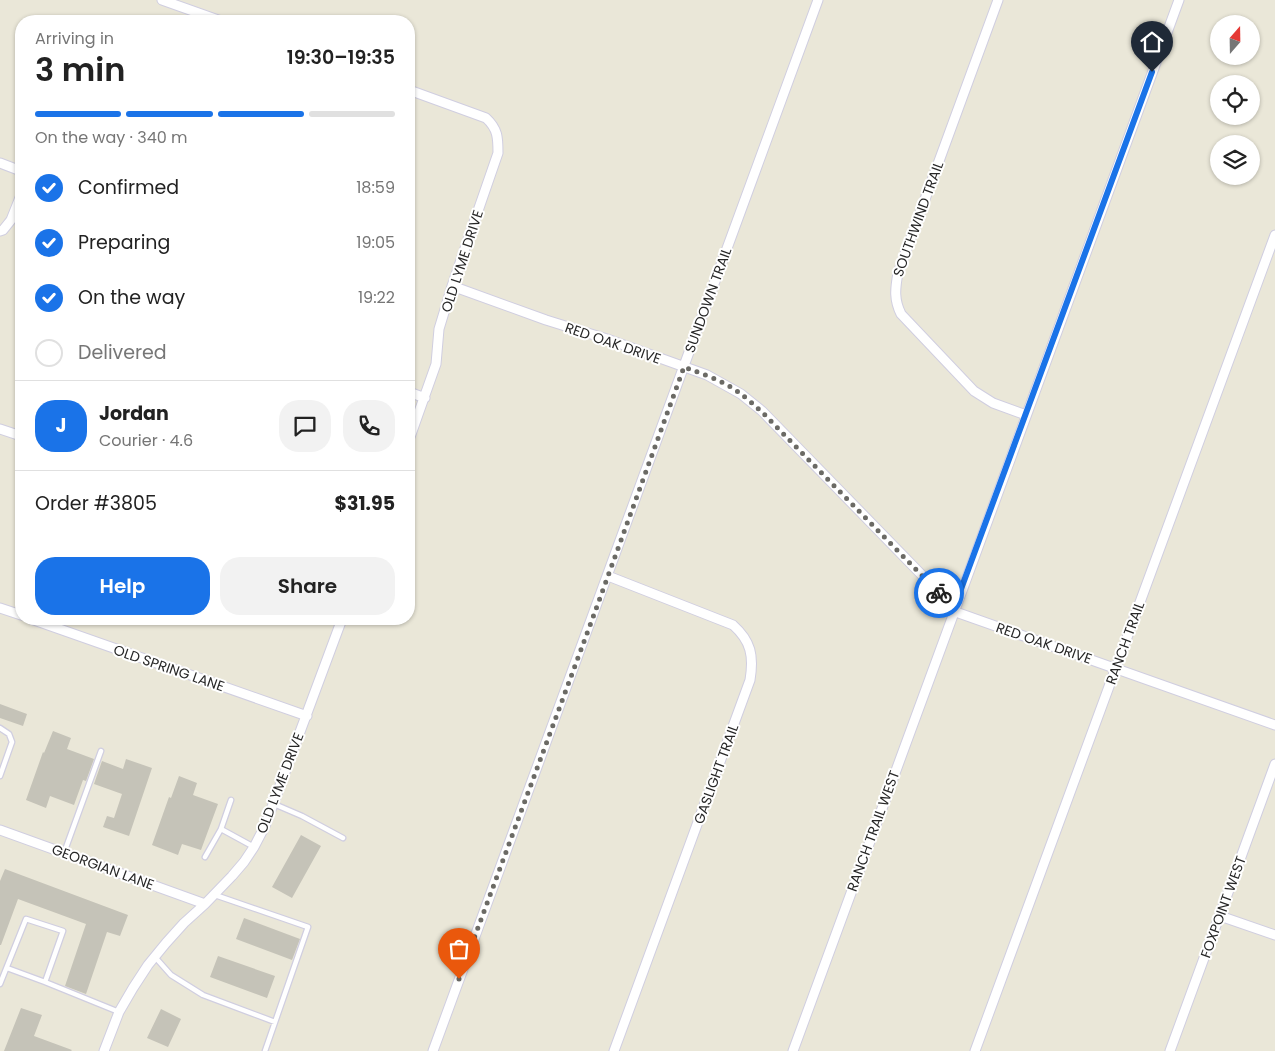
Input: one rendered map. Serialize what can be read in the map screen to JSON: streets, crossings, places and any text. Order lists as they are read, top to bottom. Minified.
{"streets":{"street":["SOUTHWIND TRAIL","OLD LYME DRIVE","SUNDOWN TRAIL","RED OAK DRIVE","RANCH TRAIL","OLD SPRING LANE","GASLIGHT TRAIL","RANCH TRAIL WEST","GEORGIAN LANE","FOXPOINT WEST"]},"crossings":[["SOUTHWIND TRAIL","RANCH TRAIL WEST"],["OLD LYME DRIVE","RED OAK DRIVE"],["OLD LYME DRIVE","OLD SPRING LANE"],["OLD LYME DRIVE","GEORGIAN LANE"],["SUNDOWN TRAIL","RED OAK DRIVE"],["SUNDOWN TRAIL","GASLIGHT TRAIL"],["RED OAK DRIVE","RANCH TRAIL"],["RED OAK DRIVE","RANCH TRAIL WEST"]],"north":"top","page":{"heading":["3 min","Arriving in","19:30–19:35"],"panel":["Jordan","Courier · 4.6","Order #3805","$31.95"],"bar":"On the way · 340 m","list":[["Confirmed","18:59"],["Preparing","19:05"],["On the way","19:22"],"Delivered"],"round":"J","buttons":["Help","Share"]}}
